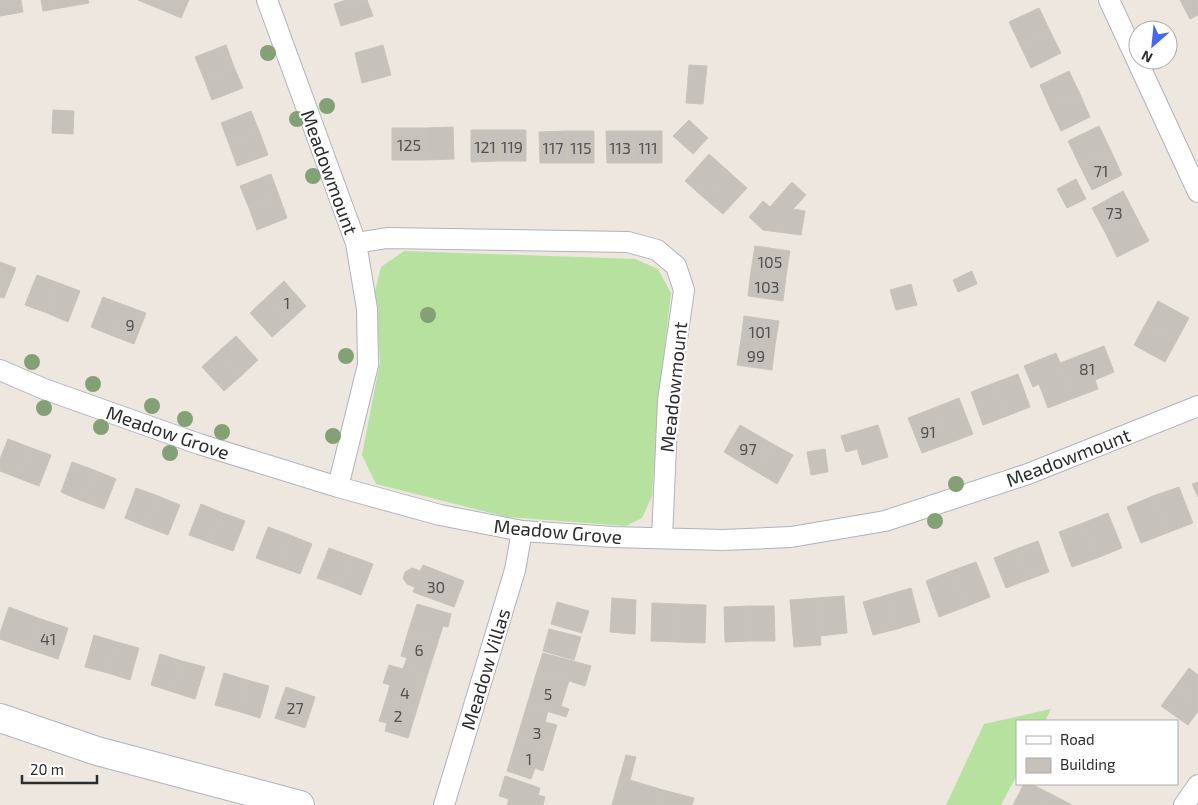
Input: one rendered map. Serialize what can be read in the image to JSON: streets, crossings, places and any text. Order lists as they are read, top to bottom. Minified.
{"streets":{"street":["Meadowmount","Meadow Grove","Meadow Villas"]},"crossings":[["Meadowmount","Meadow Grove"],["Meadow Grove","Meadow Villas"]],"house_numbers":["125","121","119","117","115","113","111","71","73","105","103","1","9","101","99","81","91","97","30","41","6","4","5","27","2","3","1"],"legend":["Road","Building"],"scale_bar":"20 m","north":"bottom left"}
